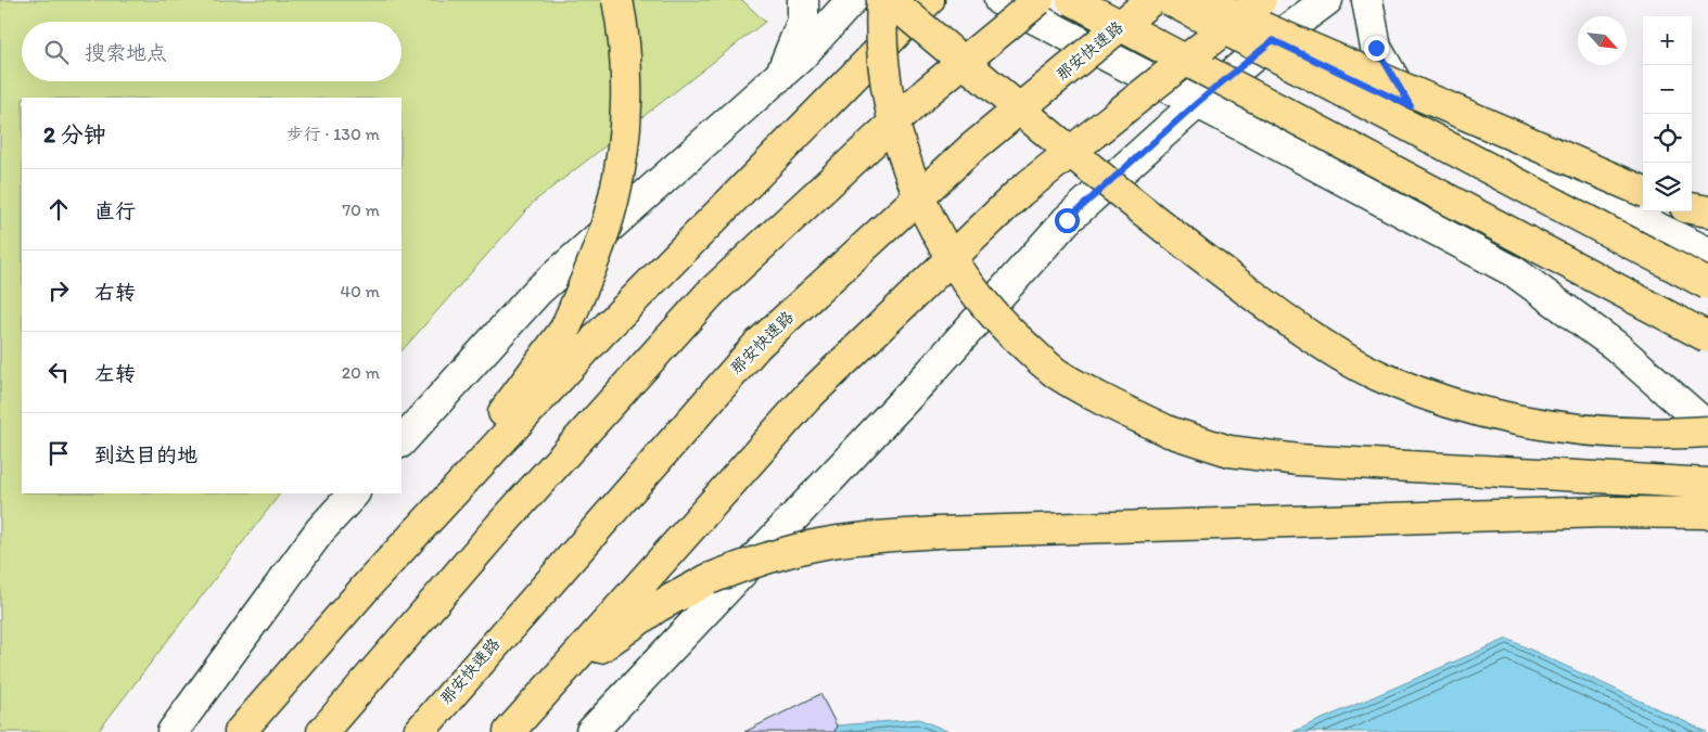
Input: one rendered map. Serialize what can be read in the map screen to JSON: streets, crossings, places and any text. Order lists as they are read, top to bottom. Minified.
{"streets":{"main road":["那安快速路"]},"north":"bottom right","page":{"map_buttons":["+","−"],"search":"搜索地点","heading":["2 分钟","步行 · 130 m"],"list":[["直行","70 m"],["右转","40 m"],["左转","20 m"],"到达目的地"]}}
